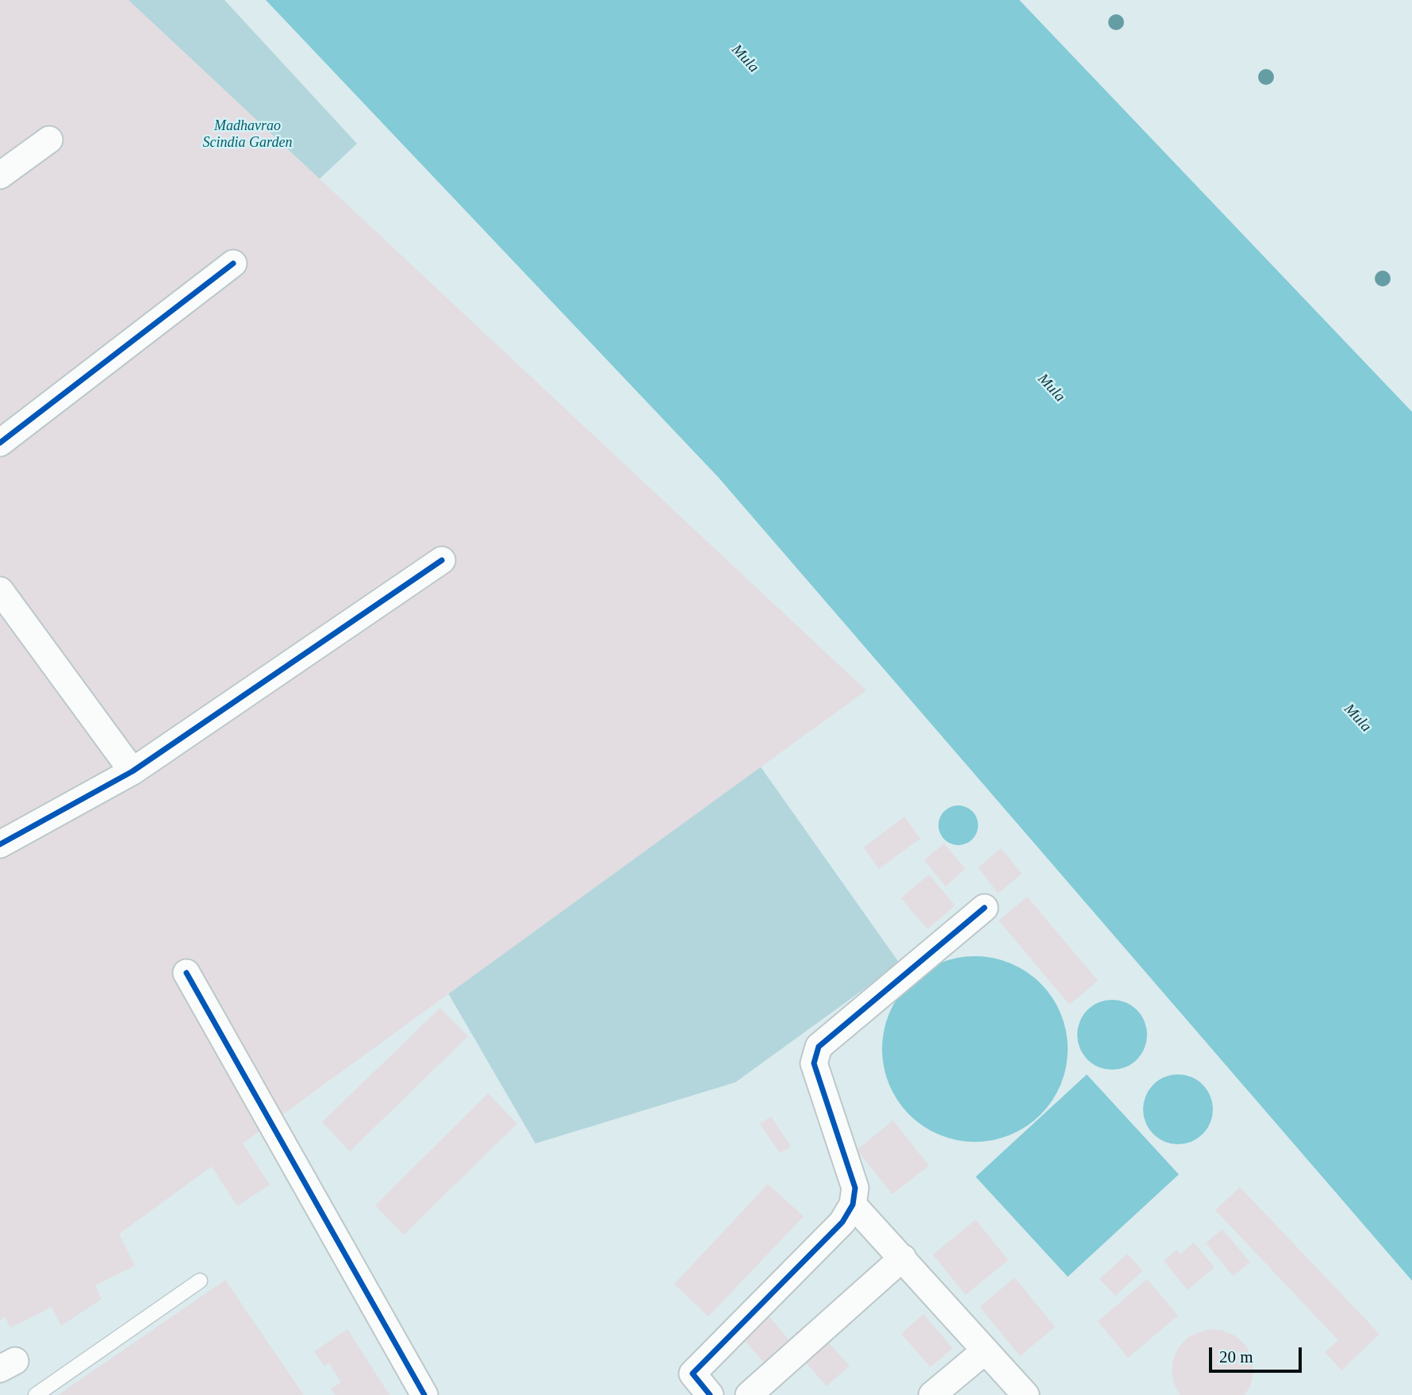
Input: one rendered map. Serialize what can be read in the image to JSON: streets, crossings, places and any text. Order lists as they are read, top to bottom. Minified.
{"water":["Mula"],"parks":["Madhavrao Scindia Garden"],"scale_bar":"20 m"}
